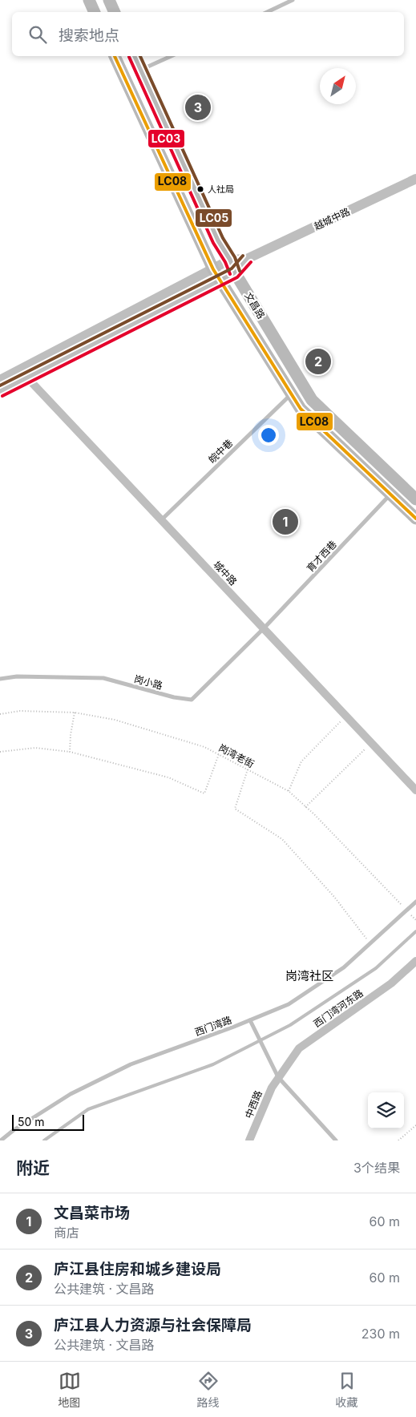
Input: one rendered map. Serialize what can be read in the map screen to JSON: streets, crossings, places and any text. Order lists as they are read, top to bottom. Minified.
{"streets":{"main road":["文昌路"],"street":["越城中路","城中路","西门湾河东路","中西路"],"lane":["皖中巷","育才西巷","岗小路","西门湾路"],"path":["岗湾老街"]},"crossings":[["越城中路","文昌路"],["越城中路","城中路"],["文昌路","皖中巷"],["文昌路","育才西巷"],["皖中巷","城中路"],["育才西巷","城中路"],["育才西巷","岗小路"],["城中路","岗小路"],["岗湾老街","西门湾路"],["西门湾河东路","中西路"]],"districts":["岗湾社区"],"places":["人社局"],"lines":["transit line LC08","transit line LC05","transit line LC03"],"scale_bar":"50 m","north":"top right","page":{"search":"搜索地点","pins":["3","2","1"],"scale":"50 m","heading":["附近","3个结果"],"list":[{"mark":"1","name":"文昌菜市场","note":"商店","value":"60 m"},{"mark":"2","name":"庐江县住房和城乡建设局","note":"公共建筑 · 文昌路","value":"60 m"},{"mark":"3","name":"庐江县人力资源与社会保障局","note":"公共建筑 · 文昌路","value":"230 m"}],"nav":["地图","路线","收藏"]}}
